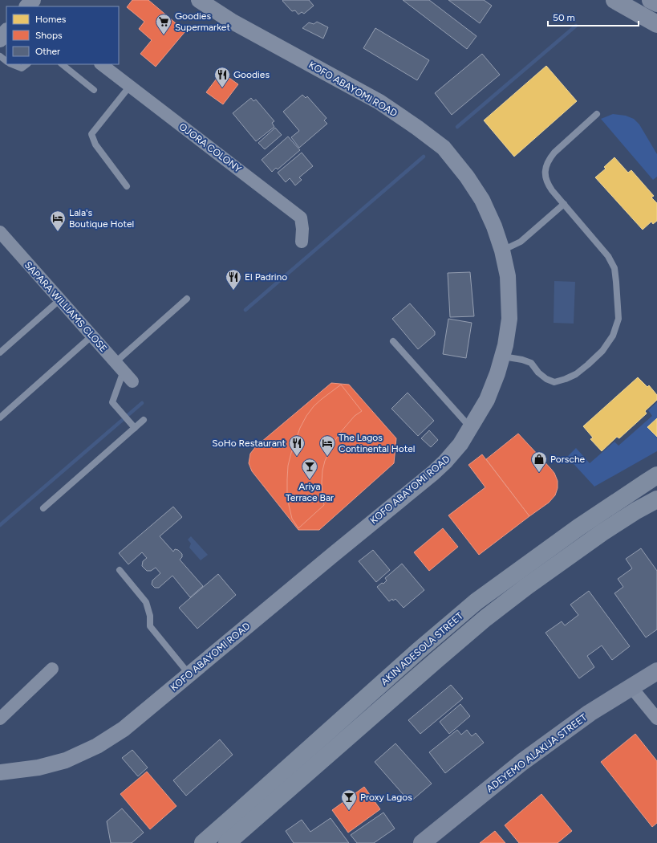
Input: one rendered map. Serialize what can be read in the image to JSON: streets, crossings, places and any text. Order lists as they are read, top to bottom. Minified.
{"streets":{"main road":["AKIN ADESOLA STREET","ADEYEMO ALAKIJA STREET"],"street":["KOFO ABAYOMI ROAD","OJORA COLONY","SAPARA WILLIAMS CLOSE"]},"places":{"supermarket":["Goodies Supermarket"],"restaurant":["Goodies","El Padrino","SoHo Restaurant"],"hotel":["Lala's Boutique Hotel","The Lagos Continental Hotel"],"shop":["Porsche"],"bar":["Ariya Terrace Bar","Proxy Lagos"]},"legend":["Homes","Shops","Other"],"scale_bar":"50 m"}
